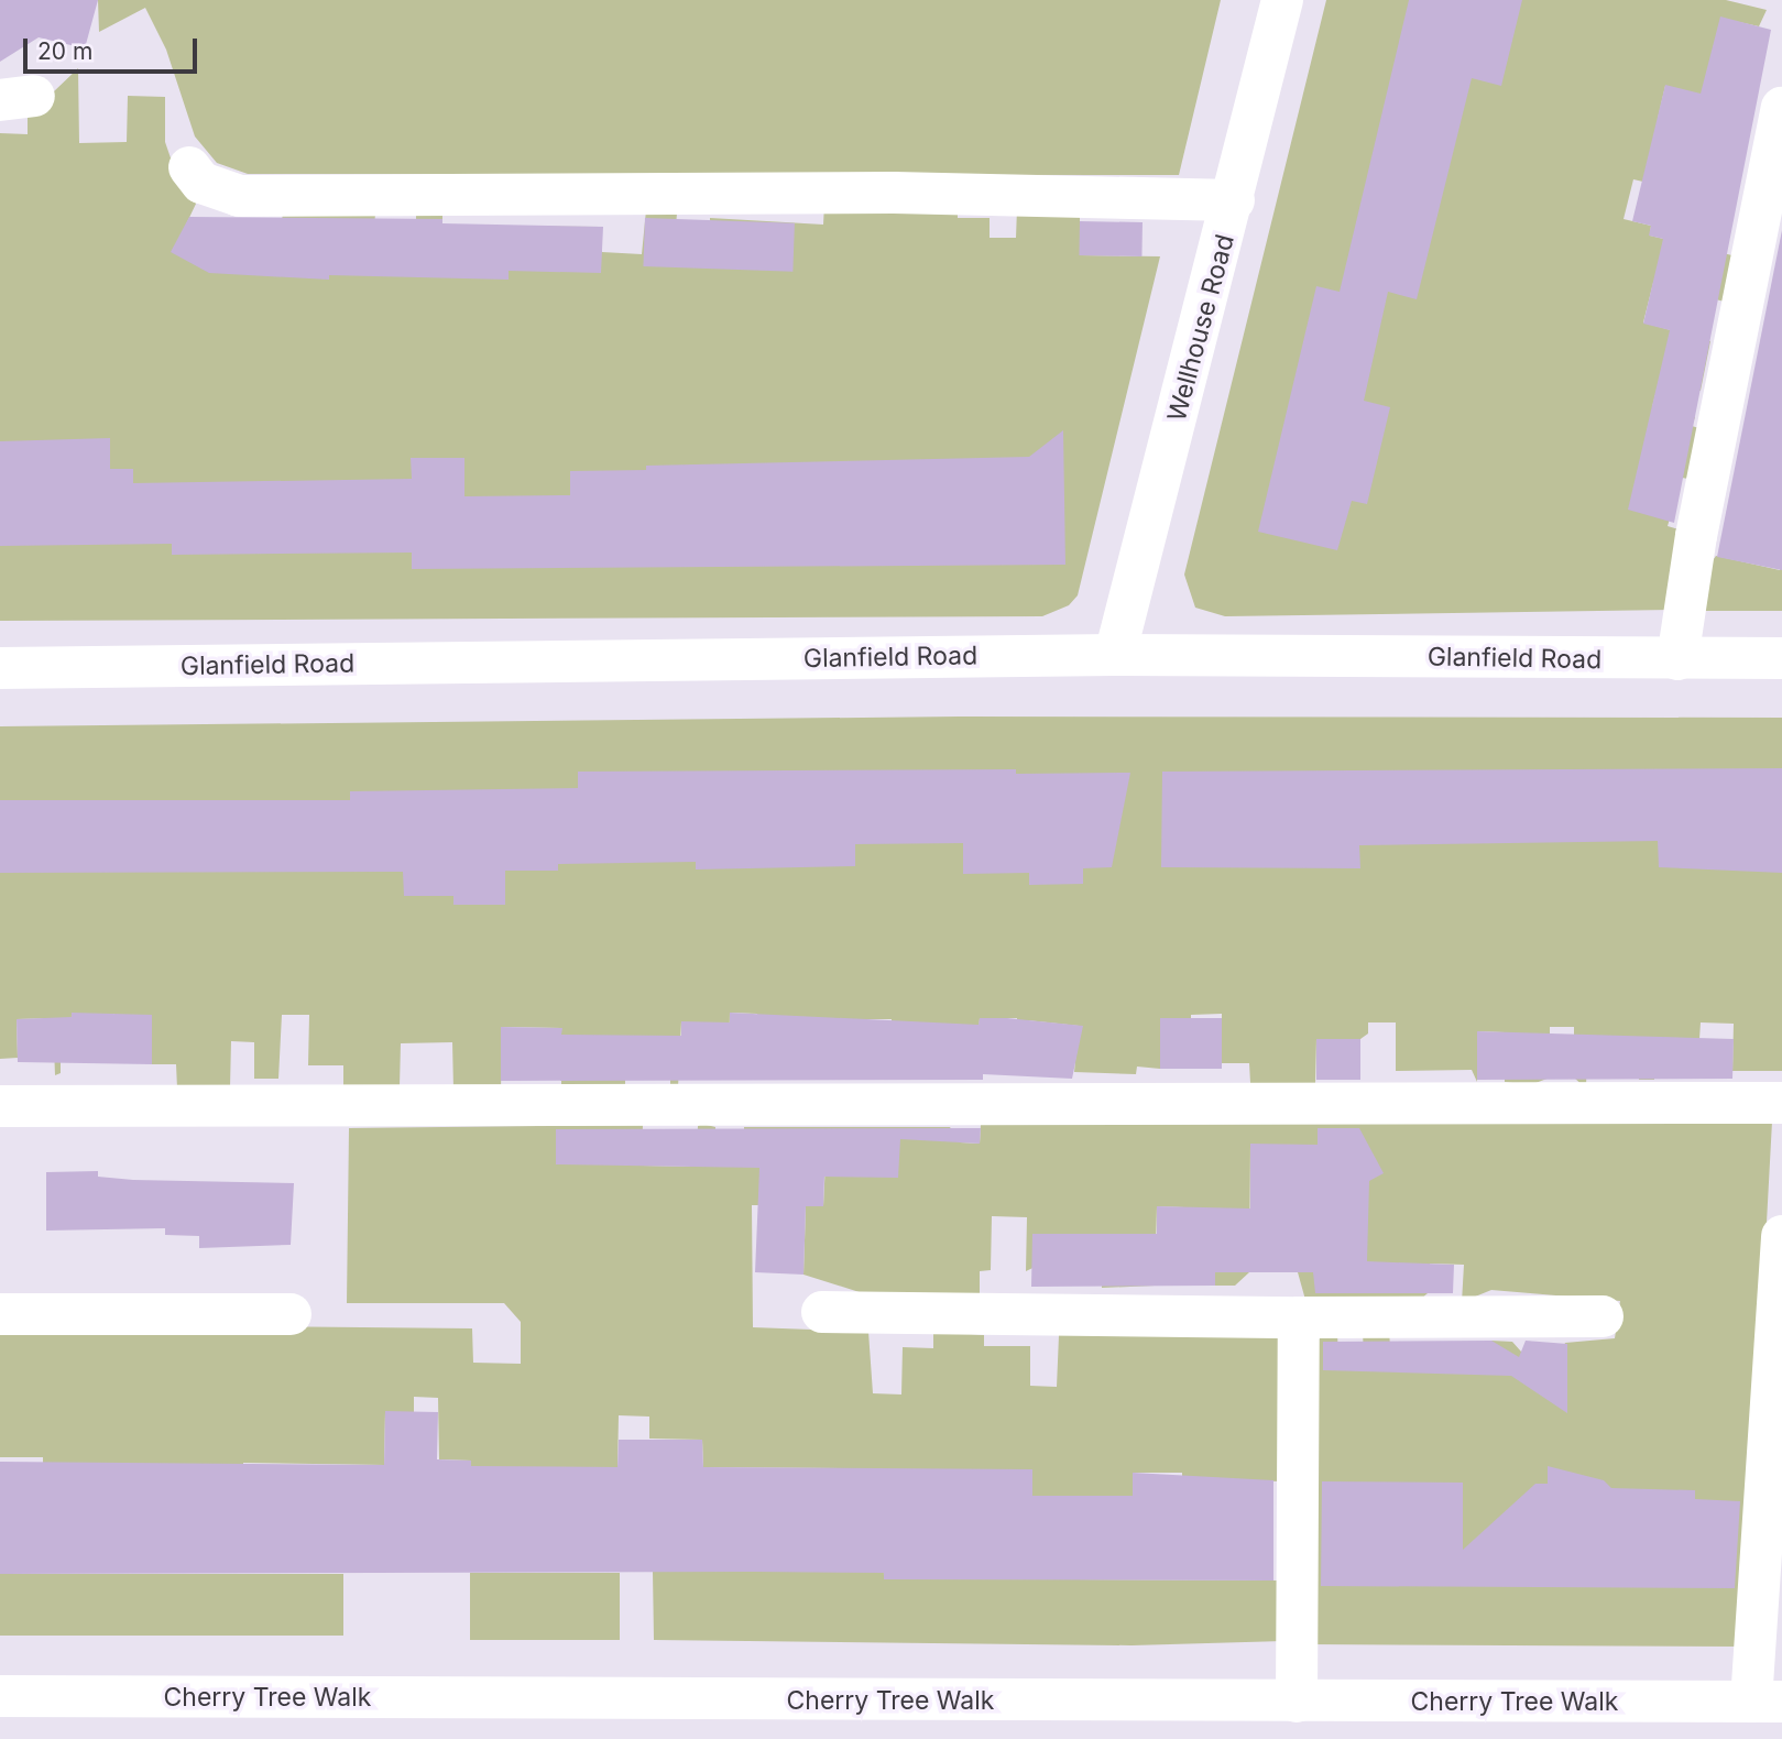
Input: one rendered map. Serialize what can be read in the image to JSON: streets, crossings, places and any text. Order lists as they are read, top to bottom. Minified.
{"streets":{"street":["Wellhouse Road","Glanfield Road","Cherry Tree Walk"]},"crossings":[["Wellhouse Road","Glanfield Road"]],"scale_bar":"20 m"}
